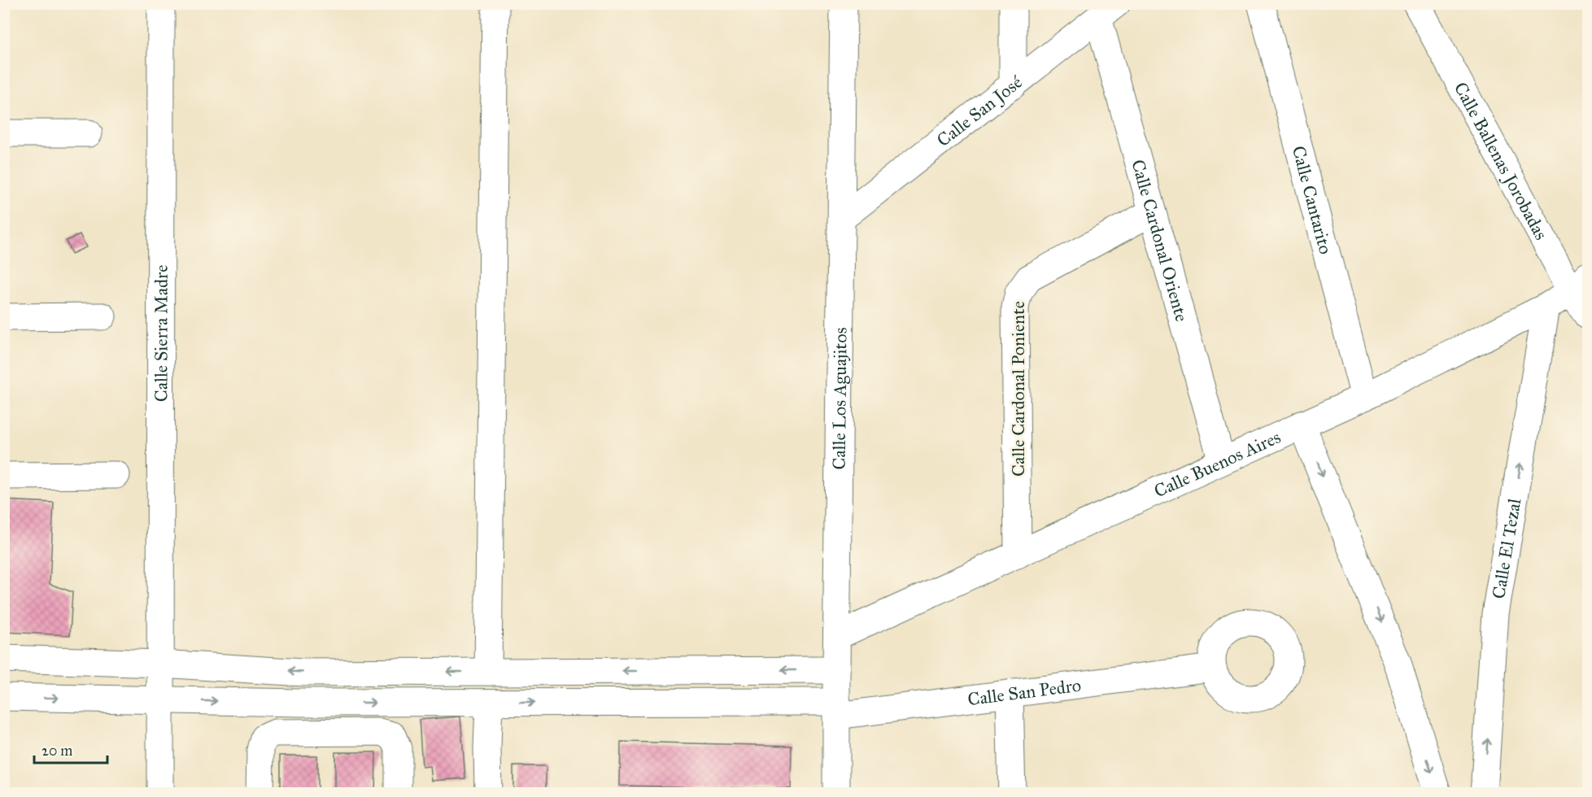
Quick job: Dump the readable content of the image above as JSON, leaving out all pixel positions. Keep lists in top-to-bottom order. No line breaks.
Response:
{"streets":{"street":["Calle San José","Calle Ballenas Jorobadas","Calle Cantarito","Calle Cardonal Oriente","Calle Sierra Madre","Calle Cardonal Poniente","Calle Los Aguajitos","Calle Buenos Aires","Calle El Tezal","Calle San Pedro"]},"crossings":[["Calle San José","Calle Cardonal Oriente"],["Calle San José","Calle Los Aguajitos"],["Calle Ballenas Jorobadas","Calle Buenos Aires"],["Calle Cantarito","Calle Buenos Aires"],["Calle Cardonal Oriente","Calle Cardonal Poniente"],["Calle Cardonal Oriente","Calle Buenos Aires"],["Calle Sierra Madre","Calle San Pedro"],["Calle Cardonal Poniente","Calle Buenos Aires"],["Calle Los Aguajitos","Calle Buenos Aires"],["Calle Los Aguajitos","Calle San Pedro"],["Calle Buenos Aires","Calle El Tezal"]],"one_way":["Calle El Tezal"],"scale_bar":"20 m"}
